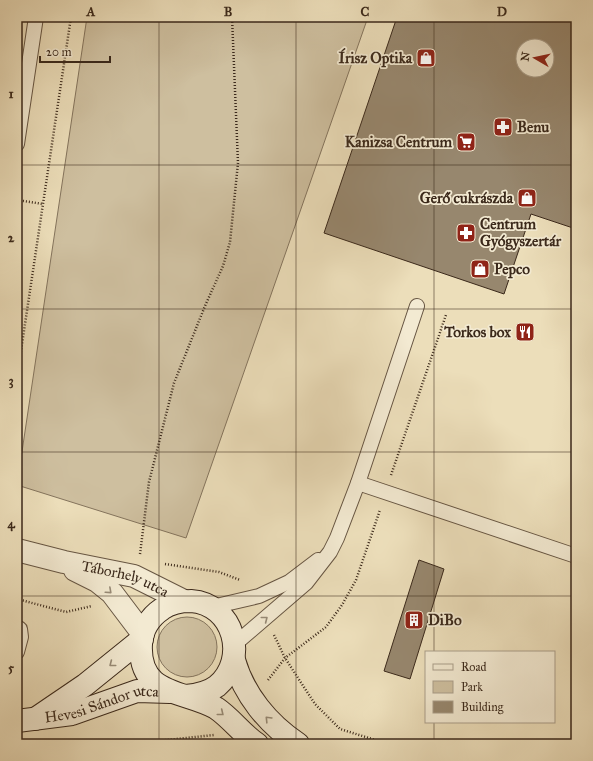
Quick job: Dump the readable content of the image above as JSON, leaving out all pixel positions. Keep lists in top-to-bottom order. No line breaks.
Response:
{"streets":{"main road":["Táborhely utca","Hevesi Sándor utca"]},"crossings":[["Táborhely utca","Hevesi Sándor utca"]],"places":{"shop":["Írisz Optika","Gerő cukrászda","Pepco"],"pharmacy":["Benu","Centrum Gyógyszertár"],"supermarket":["Kanizsa Centrum"],"restaurant":["Torkos box"],"building":["DiBo"]},"legend":["Road","Park","Building"],"scale_bar":"20 m","north":"left","grid":{"columns":["A","B","C","D"],"rows":["1","2","3","4","5"]}}
